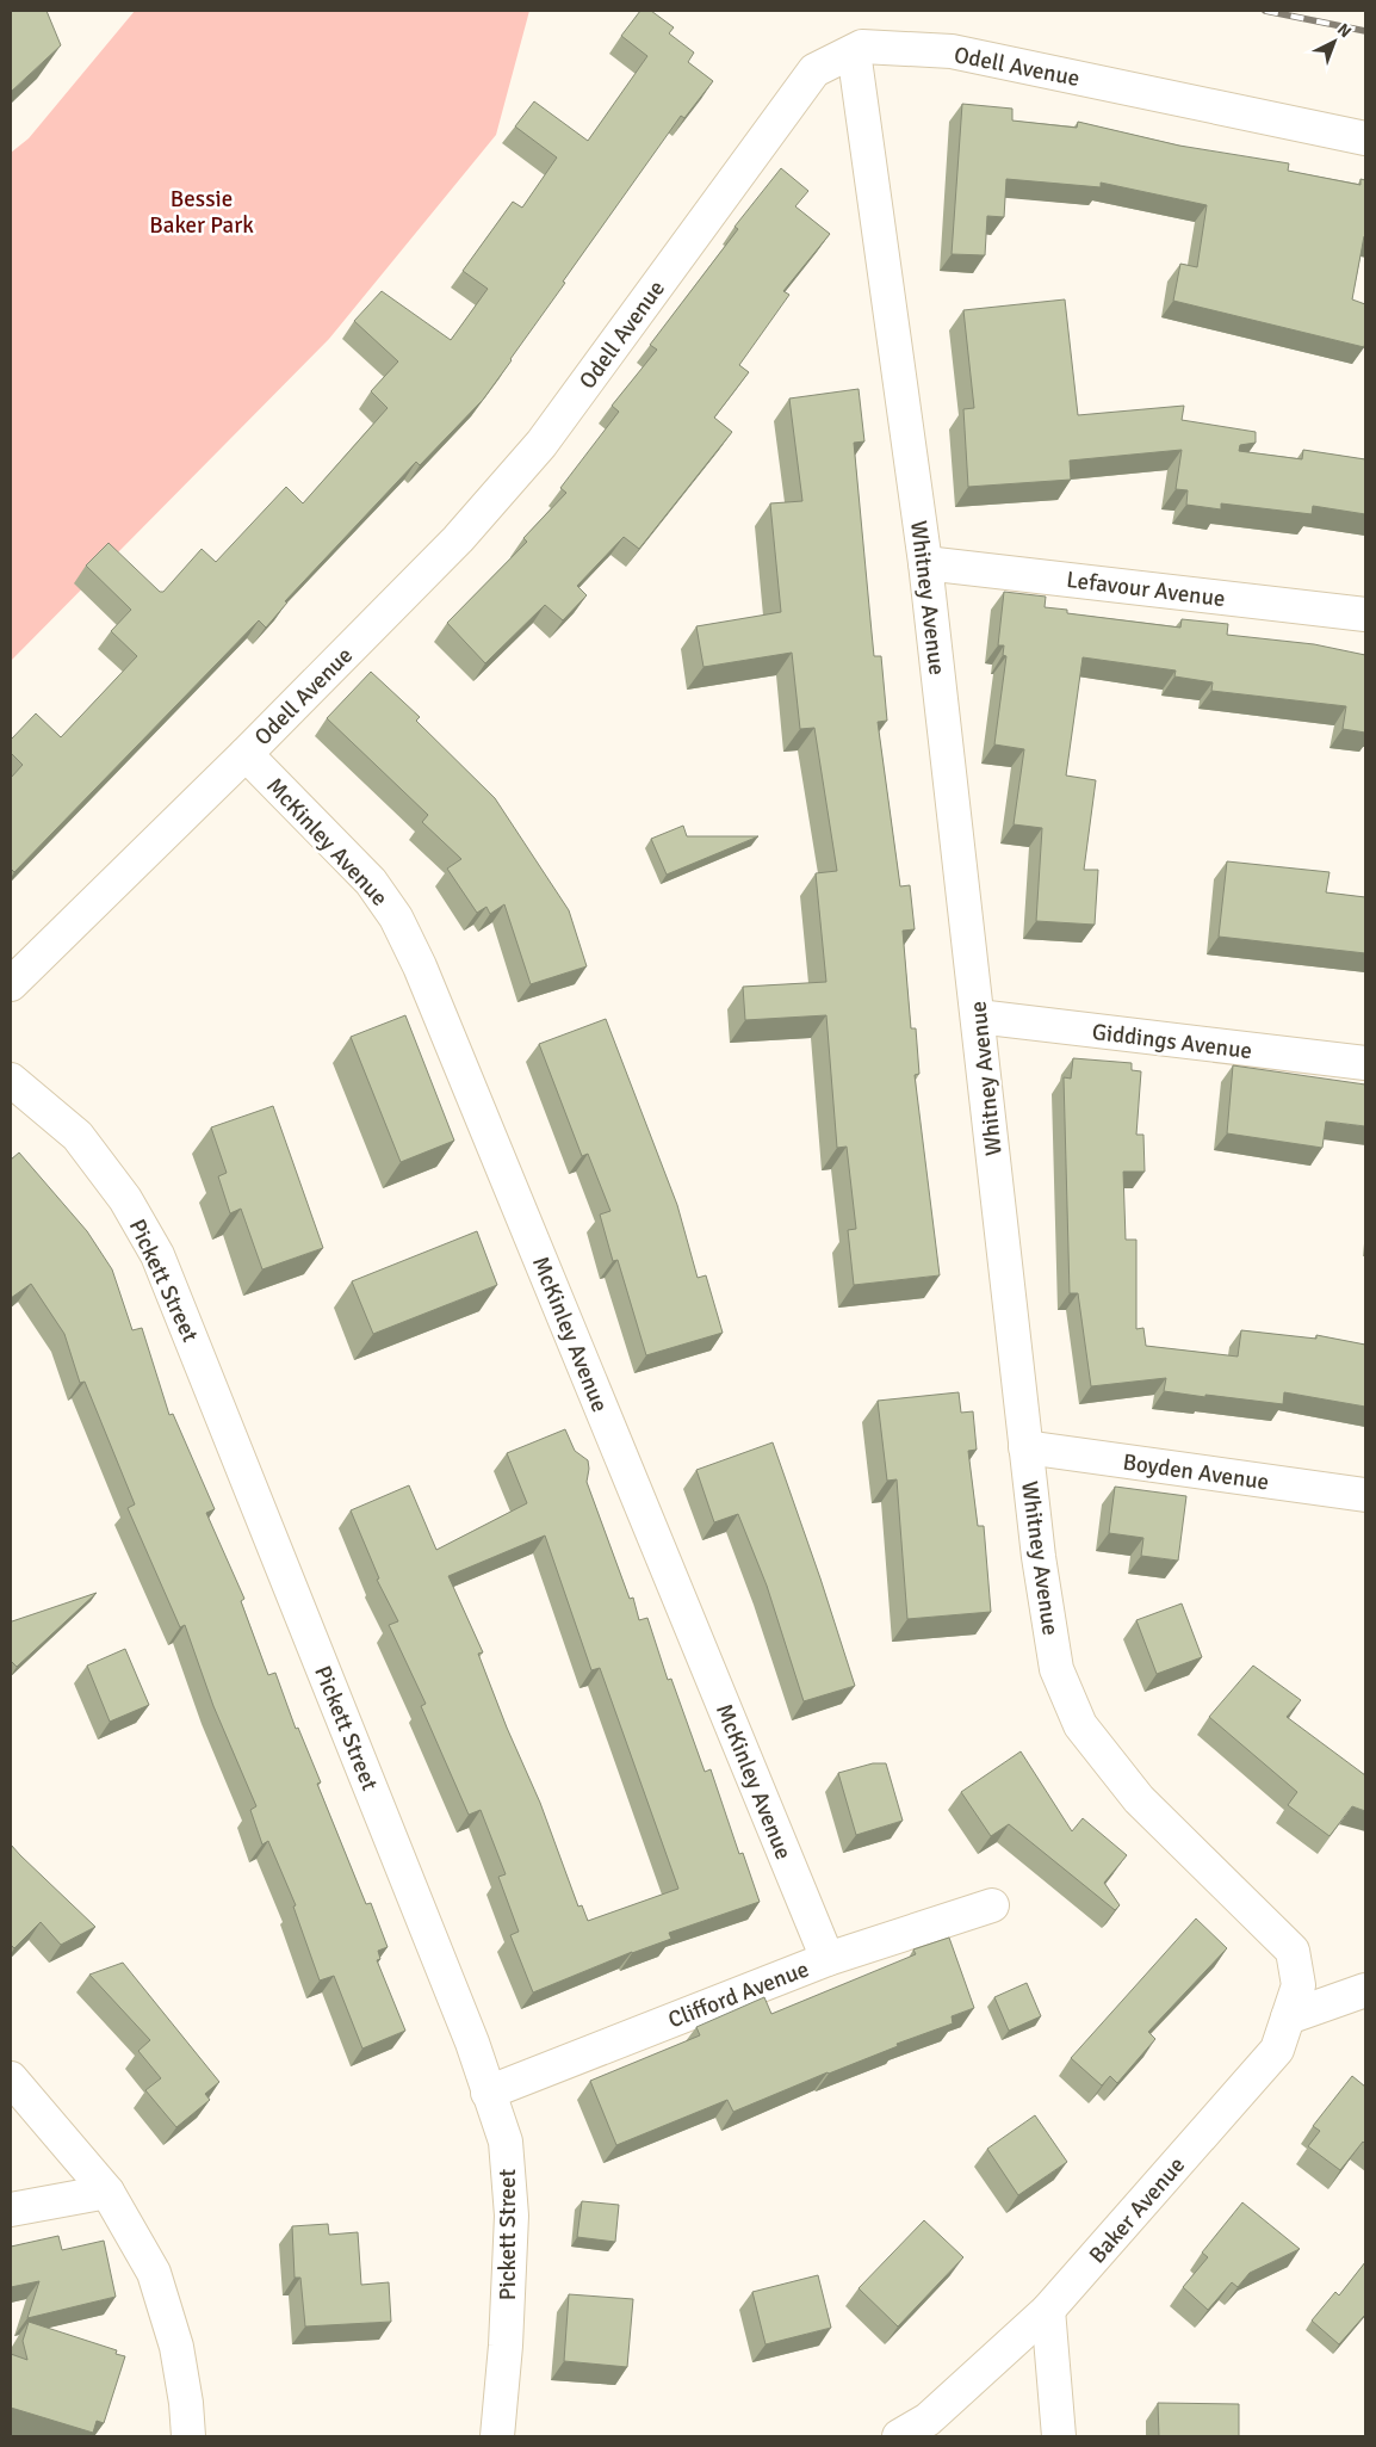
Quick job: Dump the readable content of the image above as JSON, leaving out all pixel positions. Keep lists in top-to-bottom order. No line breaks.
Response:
{"streets":{"street":["Odell Avenue","Lefavour Avenue","Whitney Avenue","McKinley Avenue","Giddings Avenue","Pickett Street","Boyden Avenue","Clifford Avenue","Baker Avenue"]},"crossings":[["Odell Avenue","Whitney Avenue"],["Odell Avenue","McKinley Avenue"],["Lefavour Avenue","Whitney Avenue"],["Whitney Avenue","Giddings Avenue"],["Whitney Avenue","Boyden Avenue"],["Whitney Avenue","Baker Avenue"],["McKinley Avenue","Clifford Avenue"],["Pickett Street","Clifford Avenue"]],"parks":["Bessie Baker Park"],"north":"top right"}
